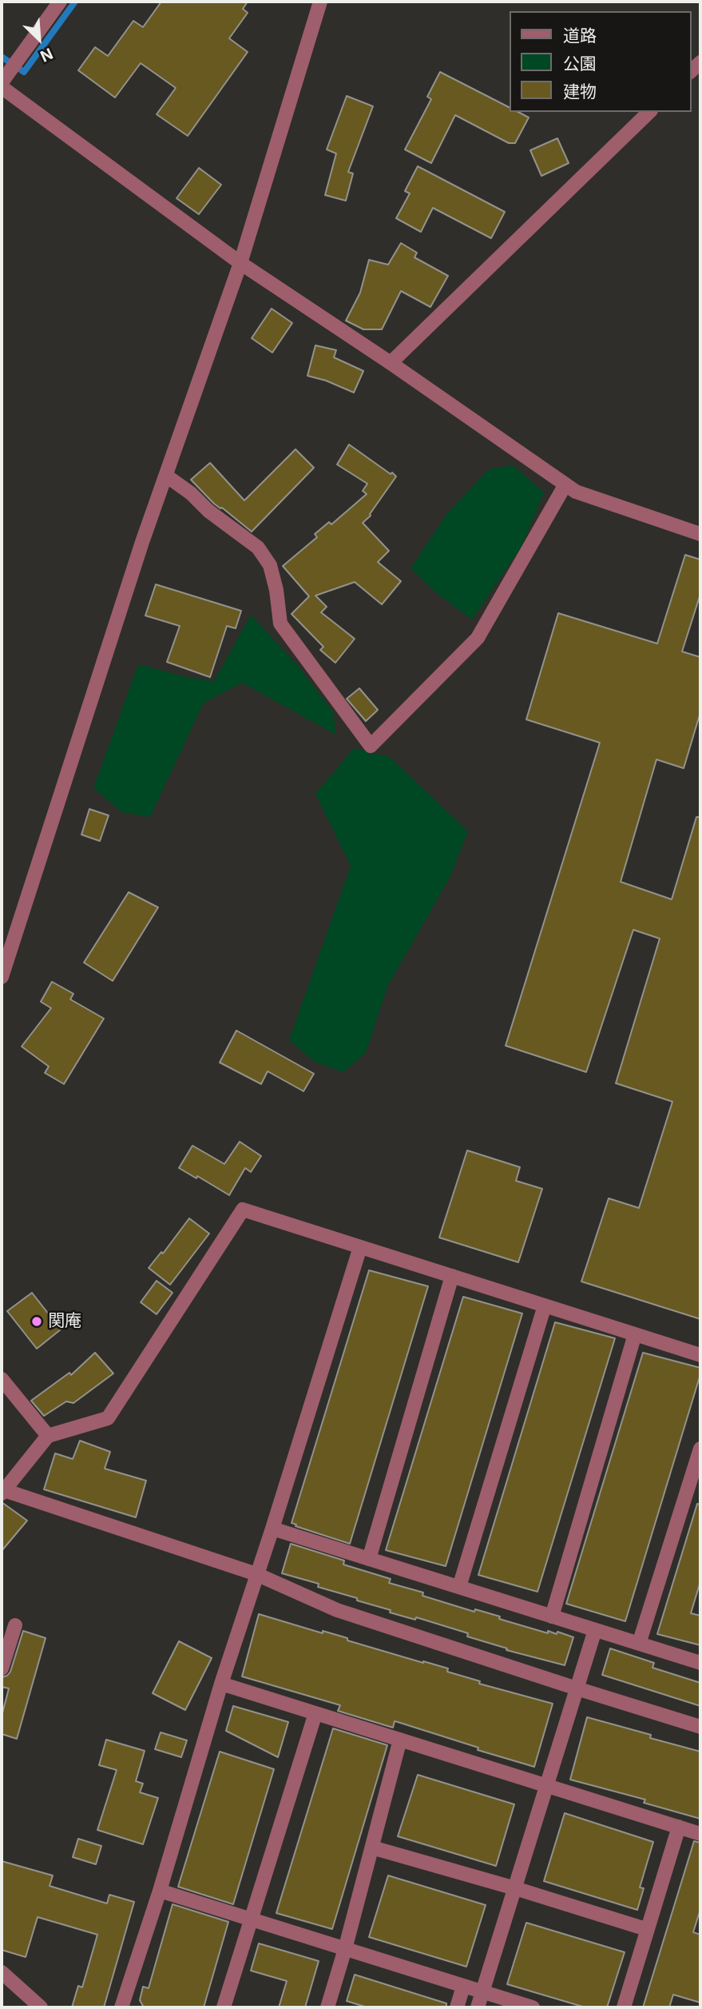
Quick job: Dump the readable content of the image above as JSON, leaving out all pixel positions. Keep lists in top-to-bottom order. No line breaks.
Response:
{"places":["関庵"],"legend":["道路","公園","建物"],"north":"bottom right"}
